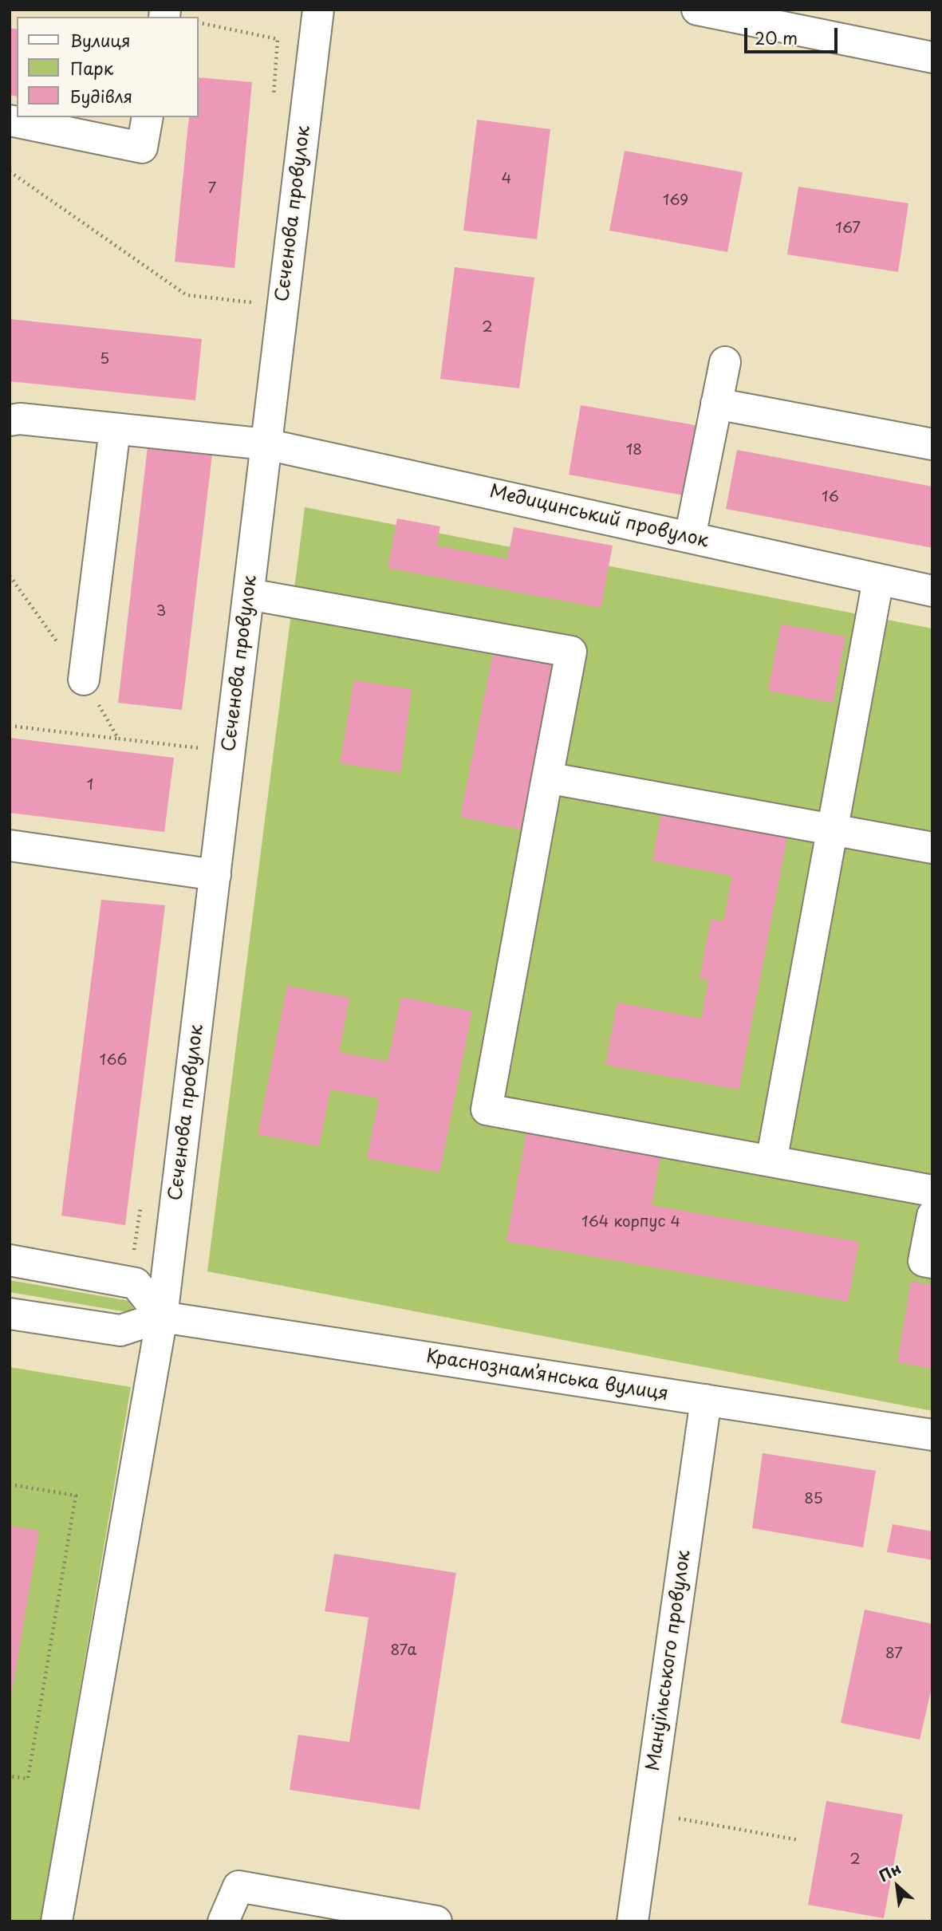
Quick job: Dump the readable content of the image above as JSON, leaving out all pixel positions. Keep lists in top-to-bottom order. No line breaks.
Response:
{"streets":{"street":["Сєченова провулок","Медицинський провулок","Краснознамʼянська вулиця","Мануїльського провулок"]},"crossings":[["Сєченова провулок","Медицинський провулок"],["Сєченова провулок","Краснознамʼянська вулиця"],["Краснознамʼянська вулиця","Мануїльського провулок"]],"house_numbers":["4","7","169","167","2","5","18","16","3","1","166","164 корпус 4","85","87а","87","2"],"legend":["Вулиця","Парк","Будівля"],"scale_bar":"20 m","north":"top left"}
